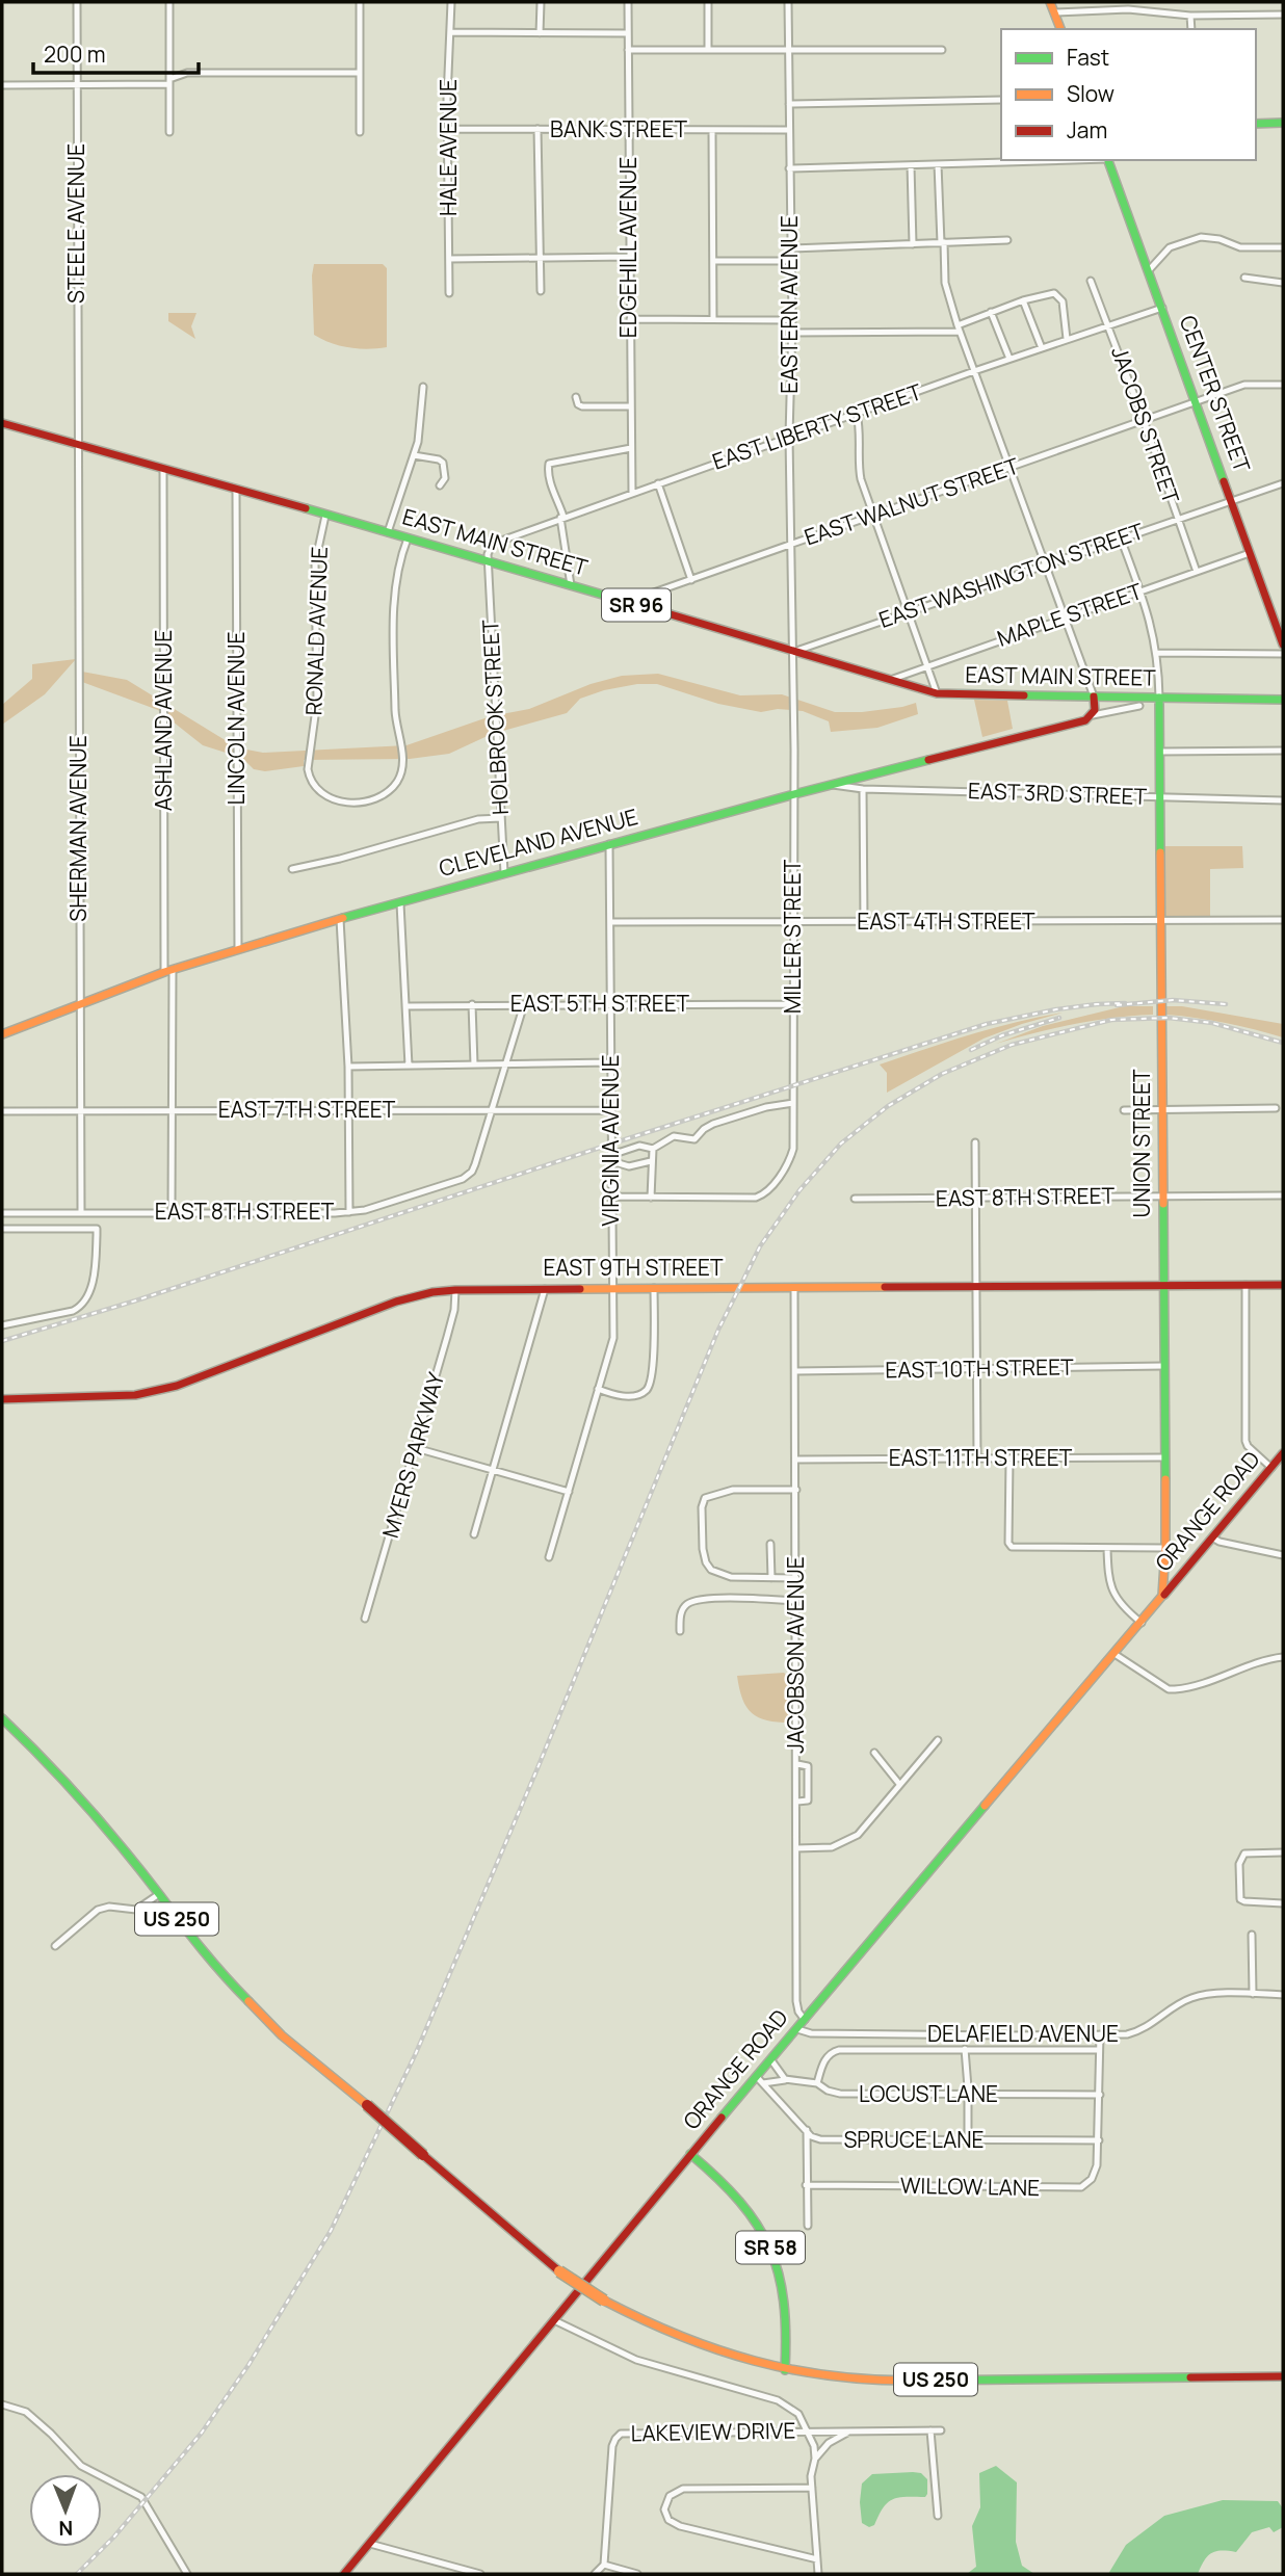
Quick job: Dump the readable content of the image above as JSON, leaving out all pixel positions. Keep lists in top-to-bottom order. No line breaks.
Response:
{"streets":{"main road":["CENTER STREET","EAST MAIN STREET","SR 96","CLEVELAND AVENUE","UNION STREET","EAST 9TH STREET","ORANGE ROAD","US 250","SR 58"],"street":["BANK STREET","HALE AVENUE","STEELE AVENUE","EDGEHILL AVENUE","EASTERN AVENUE","JACOBS STREET","EAST LIBERTY STREET","EAST WALNUT STREET","EAST WASHINGTON STREET","MAPLE STREET","RONALD AVENUE","HOLBROOK STREET","LINCOLN AVENUE","ASHLAND AVENUE","EAST 3RD STREET","SHERMAN AVENUE","EAST 4TH STREET","MILLER STREET","EAST 5TH STREET","EAST 7TH STREET","VIRGINIA AVENUE","EAST 8TH STREET","EAST 10TH STREET","MYERS PARKWAY","EAST 11TH STREET","JACOBSON AVENUE","DELAFIELD AVENUE","LOCUST LANE","SPRUCE LANE","WILLOW LANE","LAKEVIEW DRIVE"]},"crossings":[["BANK STREET","HALE AVENUE"],["BANK STREET","EDGEHILL AVENUE"],["BANK STREET","EASTERN AVENUE"],["STEELE AVENUE","EAST MAIN STREET"],["STEELE AVENUE","SHERMAN AVENUE"],["EDGEHILL AVENUE","EAST LIBERTY STREET"],["EASTERN AVENUE","EAST LIBERTY STREET"],["EASTERN AVENUE","EAST WALNUT STREET"],["EASTERN AVENUE","EAST MAIN STREET"],["EASTERN AVENUE","EAST WASHINGTON STREET"],["EASTERN AVENUE","MILLER STREET"],["CENTER STREET","EAST LIBERTY STREET"],["CENTER STREET","EAST WALNUT STREET"],["CENTER STREET","EAST WASHINGTON STREET"],["CENTER STREET","MAPLE STREET"],["JACOBS STREET","EAST LIBERTY STREET"],["JACOBS STREET","EAST WALNUT STREET"],["JACOBS STREET","EAST WASHINGTON STREET"],["JACOBS STREET","MAPLE STREET"],["EAST LIBERTY STREET","EAST MAIN STREET"],["EAST LIBERTY STREET","HOLBROOK STREET"],["EAST WALNUT STREET","EAST MAIN STREET"],["EAST MAIN STREET","EAST WASHINGTON STREET"],["EAST MAIN STREET","MAPLE STREET"],["EAST MAIN STREET","RONALD AVENUE"],["EAST MAIN STREET","HOLBROOK STREET"],["EAST MAIN STREET","LINCOLN AVENUE"],["EAST MAIN STREET","ASHLAND AVENUE"],["EAST MAIN STREET","SHERMAN AVENUE"],["EAST MAIN STREET","MILLER STREET"],["EAST MAIN STREET","UNION STREET"],["EAST WASHINGTON STREET","MILLER STREET"],["HOLBROOK STREET","CLEVELAND AVENUE"],["LINCOLN AVENUE","CLEVELAND AVENUE"],["ASHLAND AVENUE","CLEVELAND AVENUE"],["ASHLAND AVENUE","EAST 7TH STREET"],["ASHLAND AVENUE","EAST 8TH STREET"],["EAST 3RD STREET","CLEVELAND AVENUE"],["EAST 3RD STREET","UNION STREET"],["SHERMAN AVENUE","CLEVELAND AVENUE"],["SHERMAN AVENUE","EAST 7TH STREET"],["SHERMAN AVENUE","EAST 8TH STREET"],["CLEVELAND AVENUE","MILLER STREET"],["CLEVELAND AVENUE","VIRGINIA AVENUE"],["EAST 4TH STREET","MILLER STREET"],["EAST 4TH STREET","VIRGINIA AVENUE"],["EAST 4TH STREET","UNION STREET"],["MILLER STREET","EAST 5TH STREET"],["EAST 5TH STREET","VIRGINIA AVENUE"],["EAST 7TH STREET","VIRGINIA AVENUE"],["EAST 7TH STREET","EAST 8TH STREET"],["VIRGINIA AVENUE","EAST 9TH STREET"],["UNION STREET","EAST 8TH STREET"],["UNION STREET","EAST 9TH STREET"],["UNION STREET","EAST 10TH STREET"],["UNION STREET","EAST 11TH STREET"],["UNION STREET","ORANGE ROAD"],["EAST 9TH STREET","MYERS PARKWAY"],["EAST 9TH STREET","JACOBSON AVENUE"],["EAST 10TH STREET","JACOBSON AVENUE"],["EAST 11TH STREET","JACOBSON AVENUE"],["ORANGE ROAD","JACOBSON AVENUE"],["ORANGE ROAD","DELAFIELD AVENUE"],["ORANGE ROAD","LOCUST LANE"],["ORANGE ROAD","SPRUCE LANE"],["ORANGE ROAD","SR 58"],["JACOBSON AVENUE","DELAFIELD AVENUE"],["US 250","SR 58"],["DELAFIELD AVENUE","WILLOW LANE"],["LOCUST LANE","SPRUCE LANE"],["LOCUST LANE","WILLOW LANE"],["SPRUCE LANE","WILLOW LANE"]],"legend":["Fast","Slow","Jam"],"scale_bar":"200 m","north":"bottom"}
